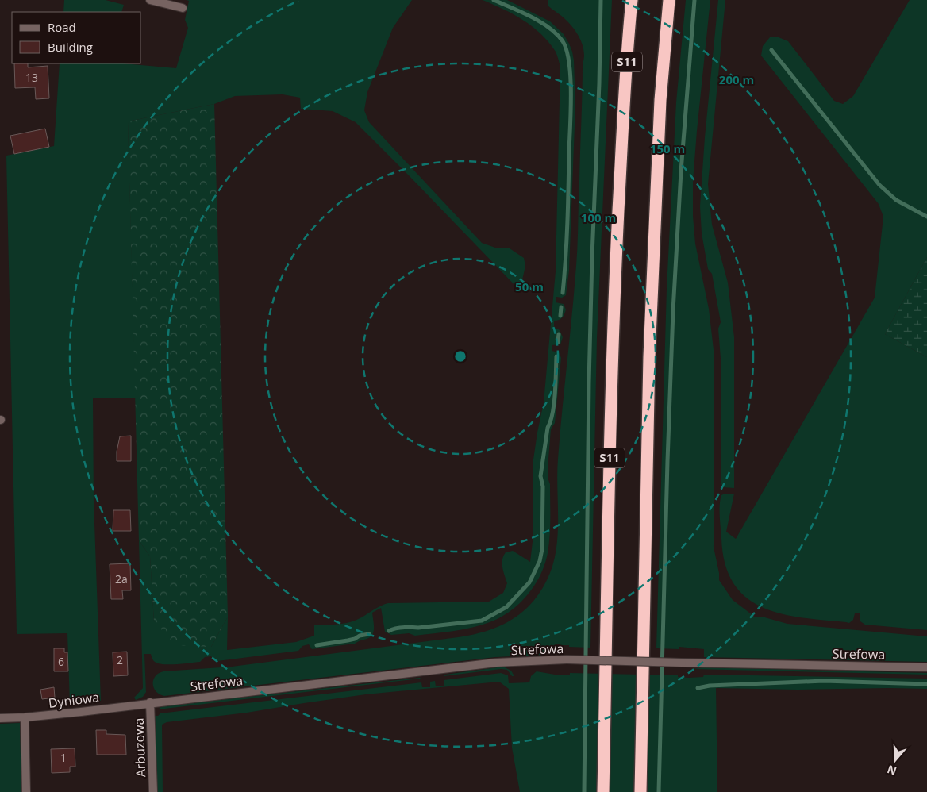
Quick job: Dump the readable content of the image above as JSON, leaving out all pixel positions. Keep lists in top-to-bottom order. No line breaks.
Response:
{"streets":{"highway":["S11"],"street":["Strefowa","Dyniowa","Arbuzowa"]},"crossings":[["Strefowa","Dyniowa"],["Strefowa","Arbuzowa"],["Dyniowa","Arbuzowa"]],"house_numbers":["13","2a","2","6","1"],"legend":["Road","Building"],"north":"bottom","rings":["200 m","150 m","100 m","50 m"]}
